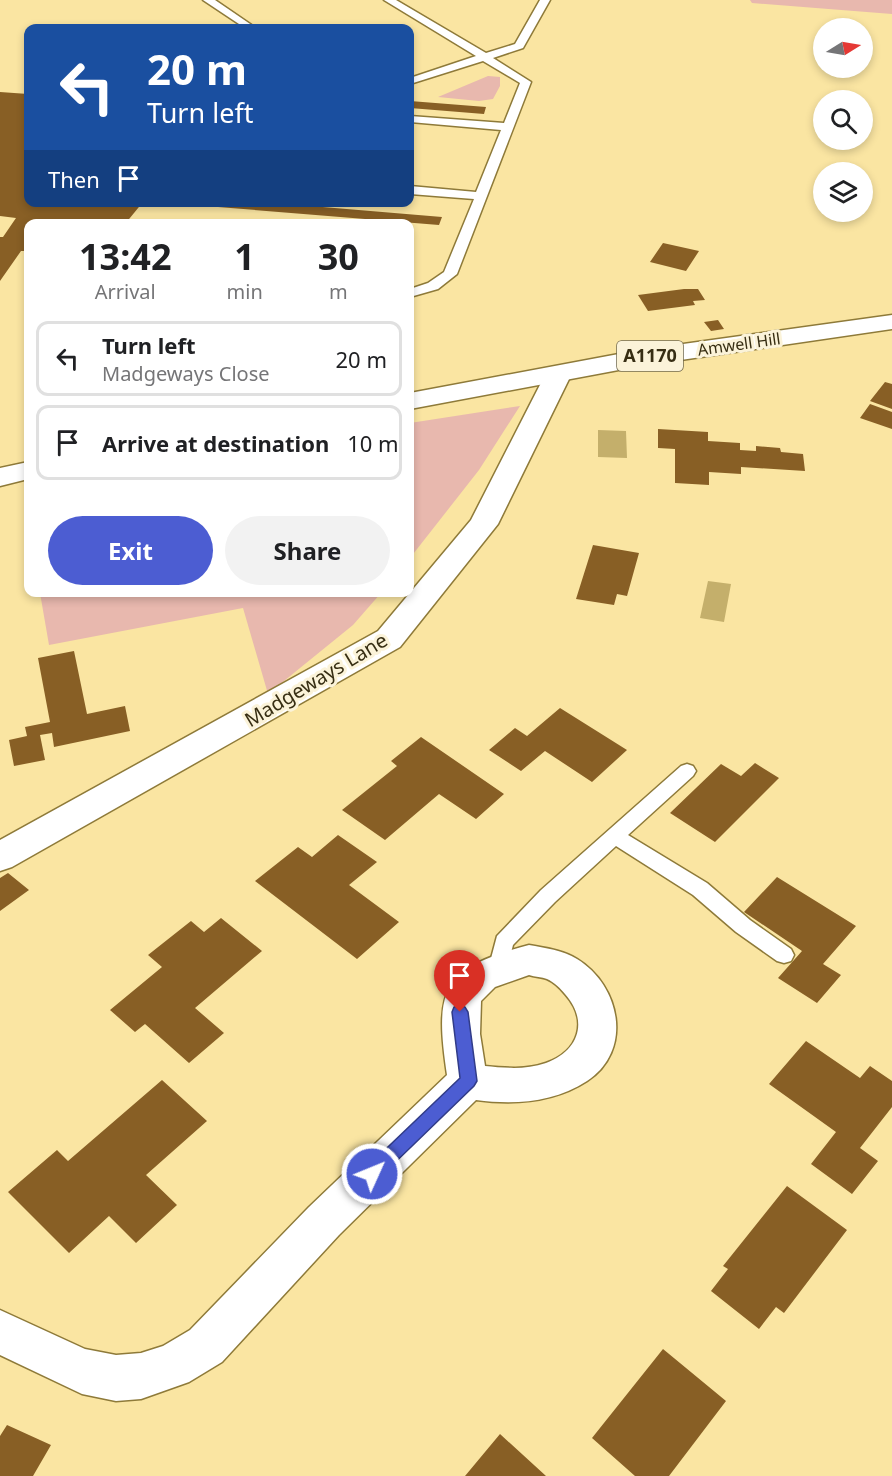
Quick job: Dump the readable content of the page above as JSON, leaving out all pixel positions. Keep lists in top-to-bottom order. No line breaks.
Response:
{"streets":{"street":["Amwell Hill","A1170","Madgeways Lane"]},"crossings":[["Amwell Hill","Madgeways Lane"]],"north":"right","page":{"turn":["20 m","Turn left"],"then":"Then","eta":["13:42","Arrival","1","min","30","m"],"list":[{"name":"Turn left","note":"Madgeways Close","value":"20 m"},{"name":"Arrive at destination","value":"10 m"}],"buttons":["Exit","Share"]}}
